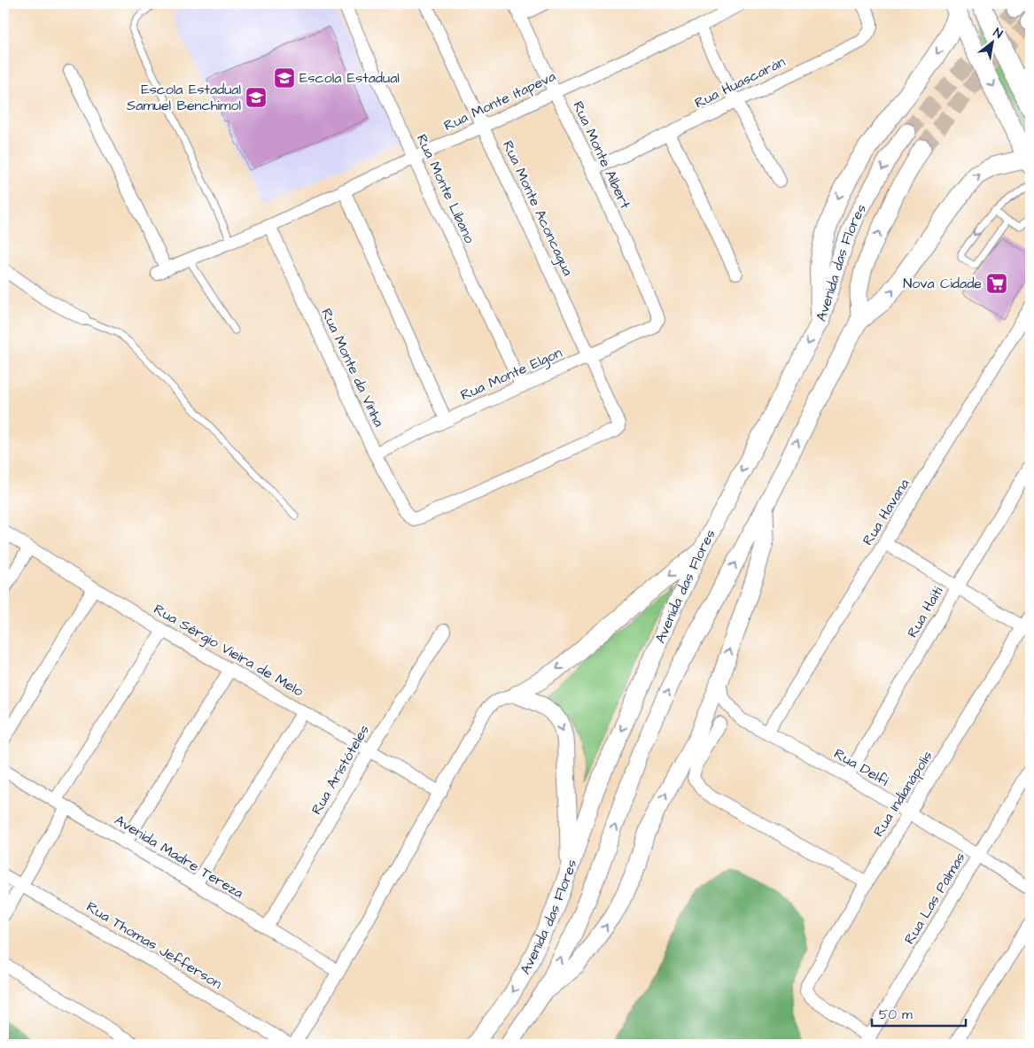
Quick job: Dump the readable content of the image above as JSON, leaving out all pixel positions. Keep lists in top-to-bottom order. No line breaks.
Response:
{"streets":{"main road":["Avenida das Flores"],"street":["Rua Huascarán","Rua Monte Itapeva","Rua Monte Albert","Rua Monte Libano","Rua Monte Aconcagua","Rua Monte da Vinha","Rua Monte Elgon","Rua Havana","Rua Haiti","Rua Sérgio Vieira de Melo","Rua Delfi","Rua Aristóteles","Rua Indianápolis","Avenida Madre Tereza","Rua Las Palmas","Rua Thomas Jefferson"]},"crossings":[["Rua Huascarán","Rua Monte Albert"],["Rua Monte Itapeva","Rua Monte Albert"],["Rua Monte Itapeva","Rua Monte Libano"],["Rua Monte Itapeva","Rua Monte Aconcagua"],["Rua Monte Itapeva","Rua Monte da Vinha"],["Rua Monte Albert","Rua Monte Elgon"],["Rua Monte Libano","Rua Monte Elgon"],["Rua Monte Aconcagua","Rua Monte da Vinha"],["Rua Monte Aconcagua","Rua Monte Elgon"],["Rua Monte da Vinha","Rua Monte Elgon"],["Rua Havana","Rua Delfi"],["Rua Haiti","Rua Delfi"],["Rua Sérgio Vieira de Melo","Rua Aristóteles"],["Rua Delfi","Rua Indianápolis"],["Rua Delfi","Rua Las Palmas"],["Rua Aristóteles","Avenida Madre Tereza"],["Rua Indianápolis","Rua Las Palmas"]],"places":{"school or university":["Escola Estadual","Escola Estadual Samuel Benchimol"],"supermarket":["Nova Cidade"]},"scale_bar":"50 m","north":"top right"}
